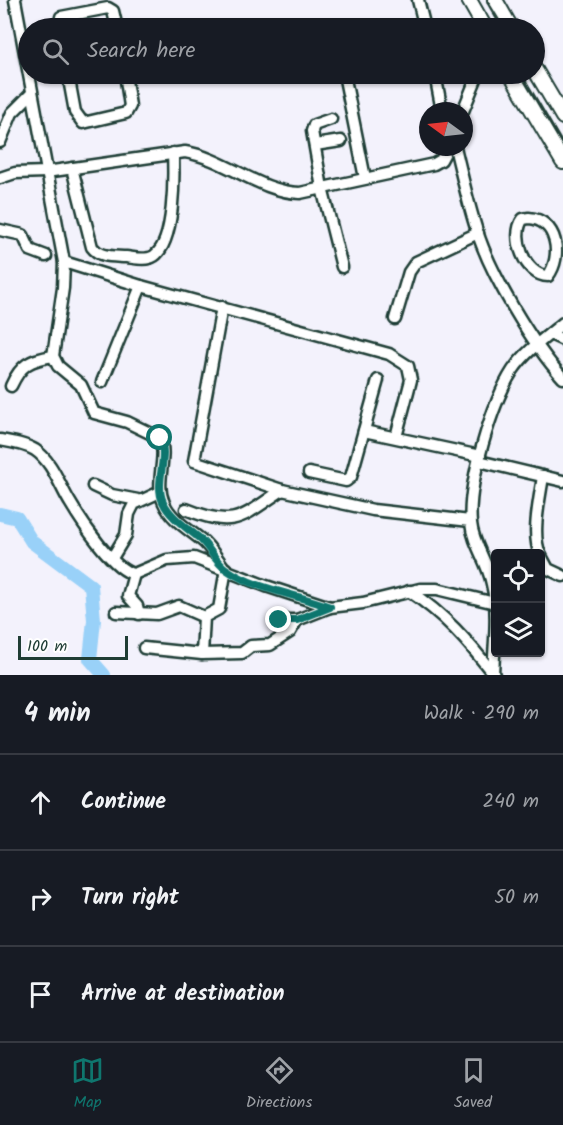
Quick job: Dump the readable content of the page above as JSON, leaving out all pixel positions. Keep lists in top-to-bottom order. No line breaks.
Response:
{"scale_bar":"100 m","north":"left","page":{"search":"Search here","scale":"100 m","heading":["4 min","Walk · 290 m"],"list":[["Continue","240 m"],["Turn right","50 m"],"Arrive at destination"],"nav":["Map","Directions","Saved"]}}
